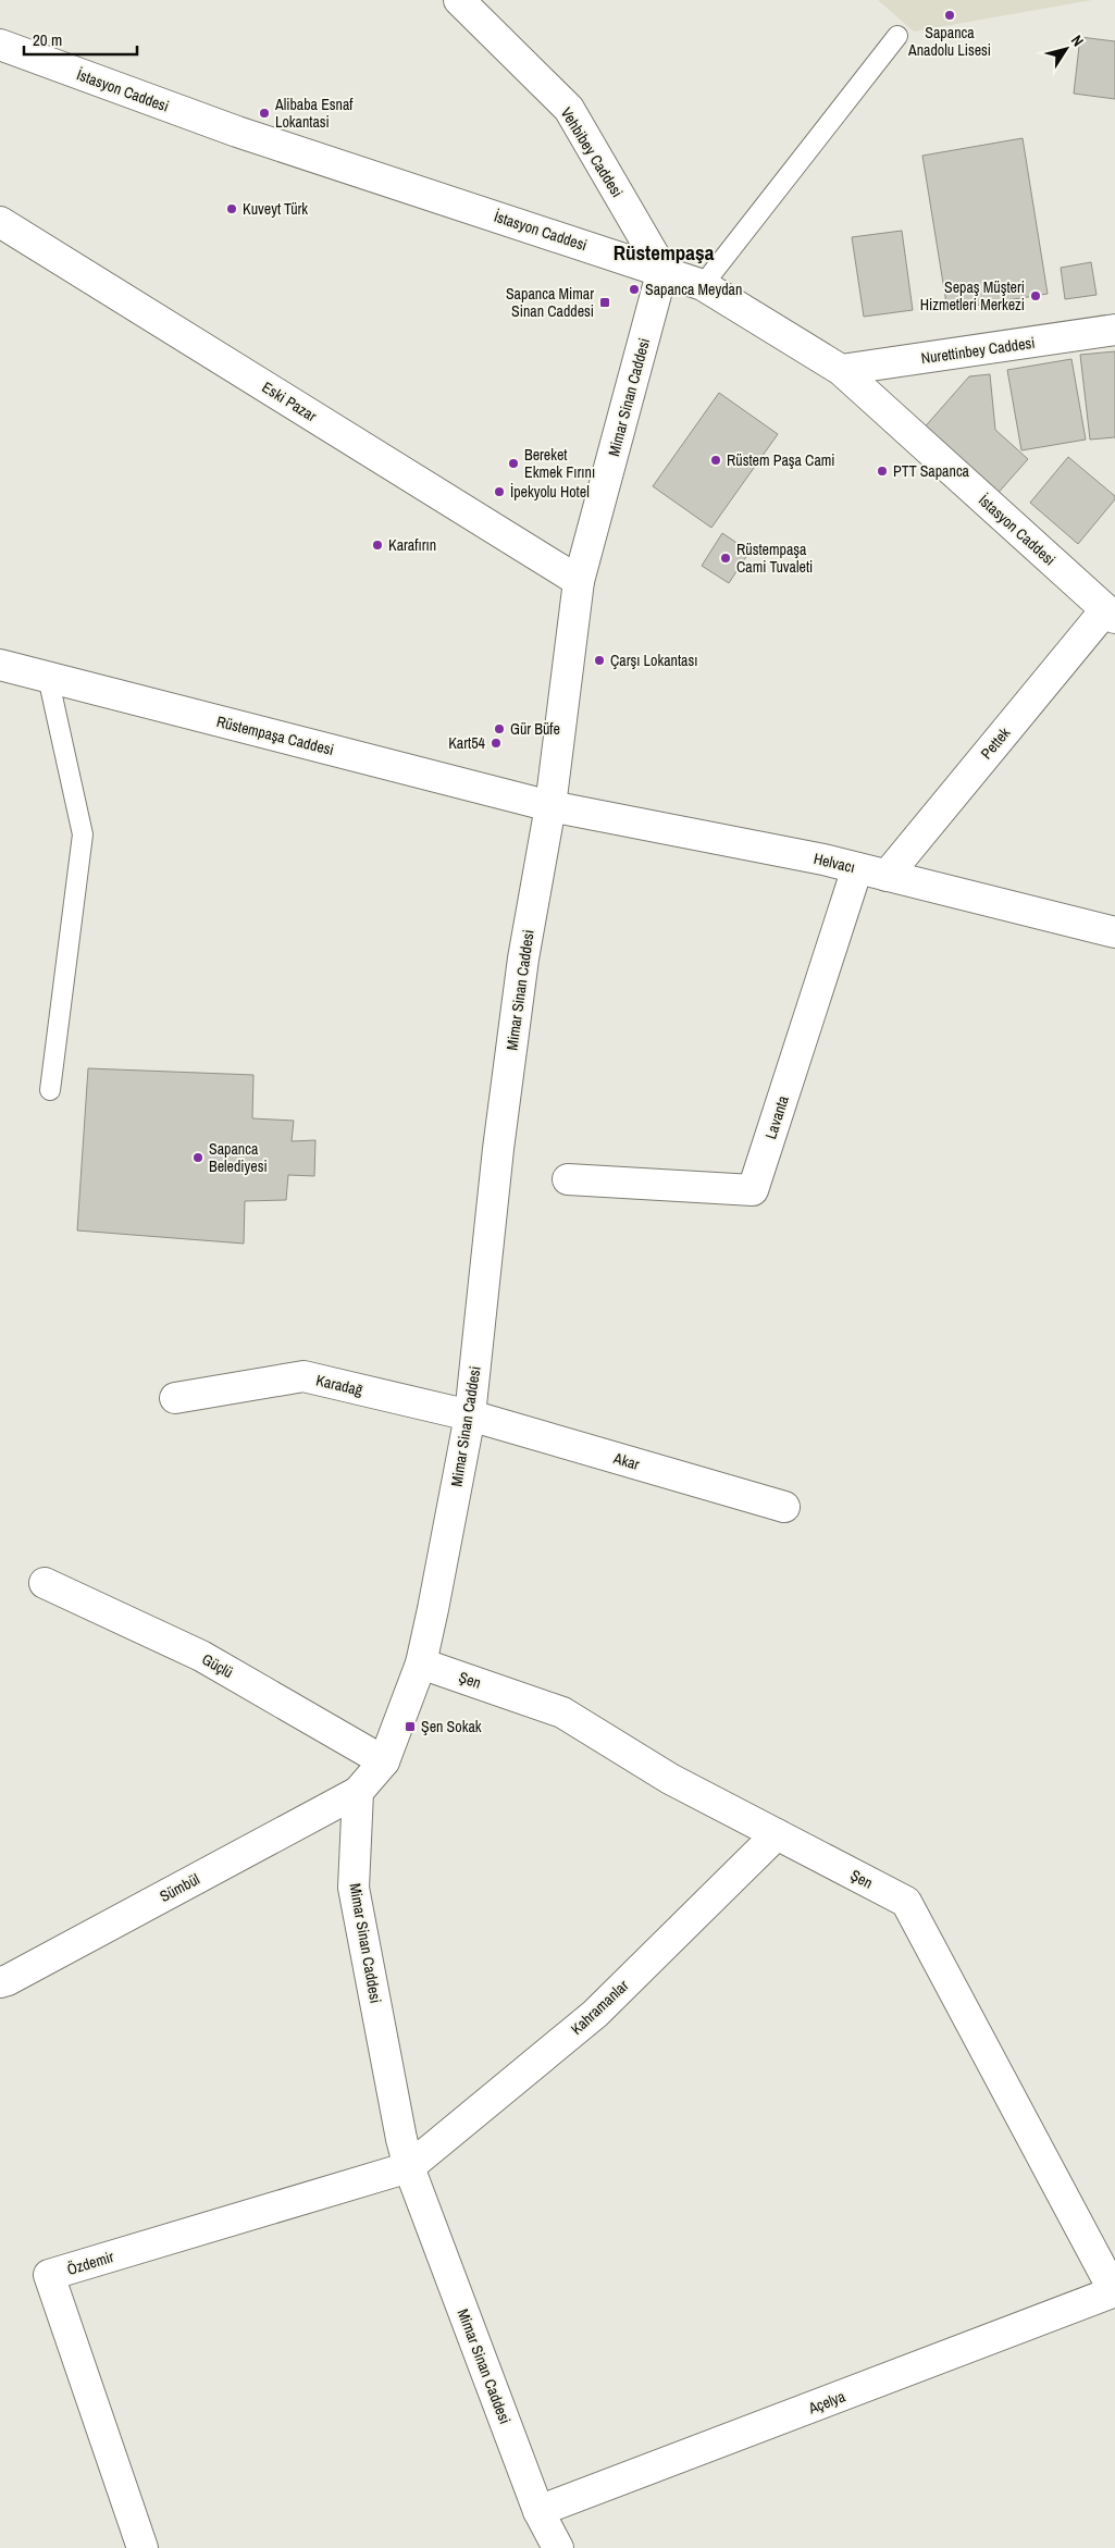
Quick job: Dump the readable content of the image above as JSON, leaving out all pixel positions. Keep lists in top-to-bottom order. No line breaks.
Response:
{"streets":{"street":["İstasyon Caddesi","Vehbibey Caddesi","Nurettinbey Caddesi","Mimar Sinan Caddesi","Eski Pazar","Rüstempaşa Caddesi","Pettek","Helvacı","Lavanta","Karadağ","Akar","Güçlü","Şen","Sümbül","Kahramanlar","Özdemir","Açelya"]},"crossings":[["İstasyon Caddesi","Vehbibey Caddesi"],["İstasyon Caddesi","Nurettinbey Caddesi"],["İstasyon Caddesi","Mimar Sinan Caddesi"],["İstasyon Caddesi","Pettek"],["Vehbibey Caddesi","Mimar Sinan Caddesi"],["Mimar Sinan Caddesi","Eski Pazar"],["Mimar Sinan Caddesi","Rüstempaşa Caddesi"],["Mimar Sinan Caddesi","Helvacı"],["Mimar Sinan Caddesi","Karadağ"],["Mimar Sinan Caddesi","Akar"],["Mimar Sinan Caddesi","Güçlü"],["Mimar Sinan Caddesi","Şen"],["Mimar Sinan Caddesi","Sümbül"],["Mimar Sinan Caddesi","Kahramanlar"],["Mimar Sinan Caddesi","Özdemir"],["Mimar Sinan Caddesi","Açelya"],["Rüstempaşa Caddesi","Helvacı"],["Pettek","Helvacı"],["Helvacı","Lavanta"],["Karadağ","Akar"],["Şen","Kahramanlar"],["Şen","Açelya"],["Kahramanlar","Özdemir"]],"districts":["Rüstempaşa"],"places":{"other":["Sapanca Anadolu Lisesi","Alibaba Esnaf Lokantasi","Kuveyt Türk","Sapanca Meydan","Sepaş Müşteri Hizmetleri Merkezi","Rüstem Paşa Cami","Bereket Ekmek Fırını","PTT Sapanca","İpekyolu Hotel","Karafırın","Rüstempaşa Cami Tuvaleti","Çarşı Lokantası","Gür Büfe","Kart54","Sapanca Belediyesi"],"transit":["Sapanca Mimar Sinan Caddesi","Şen Sokak"]},"scale_bar":"20 m","north":"top right"}
